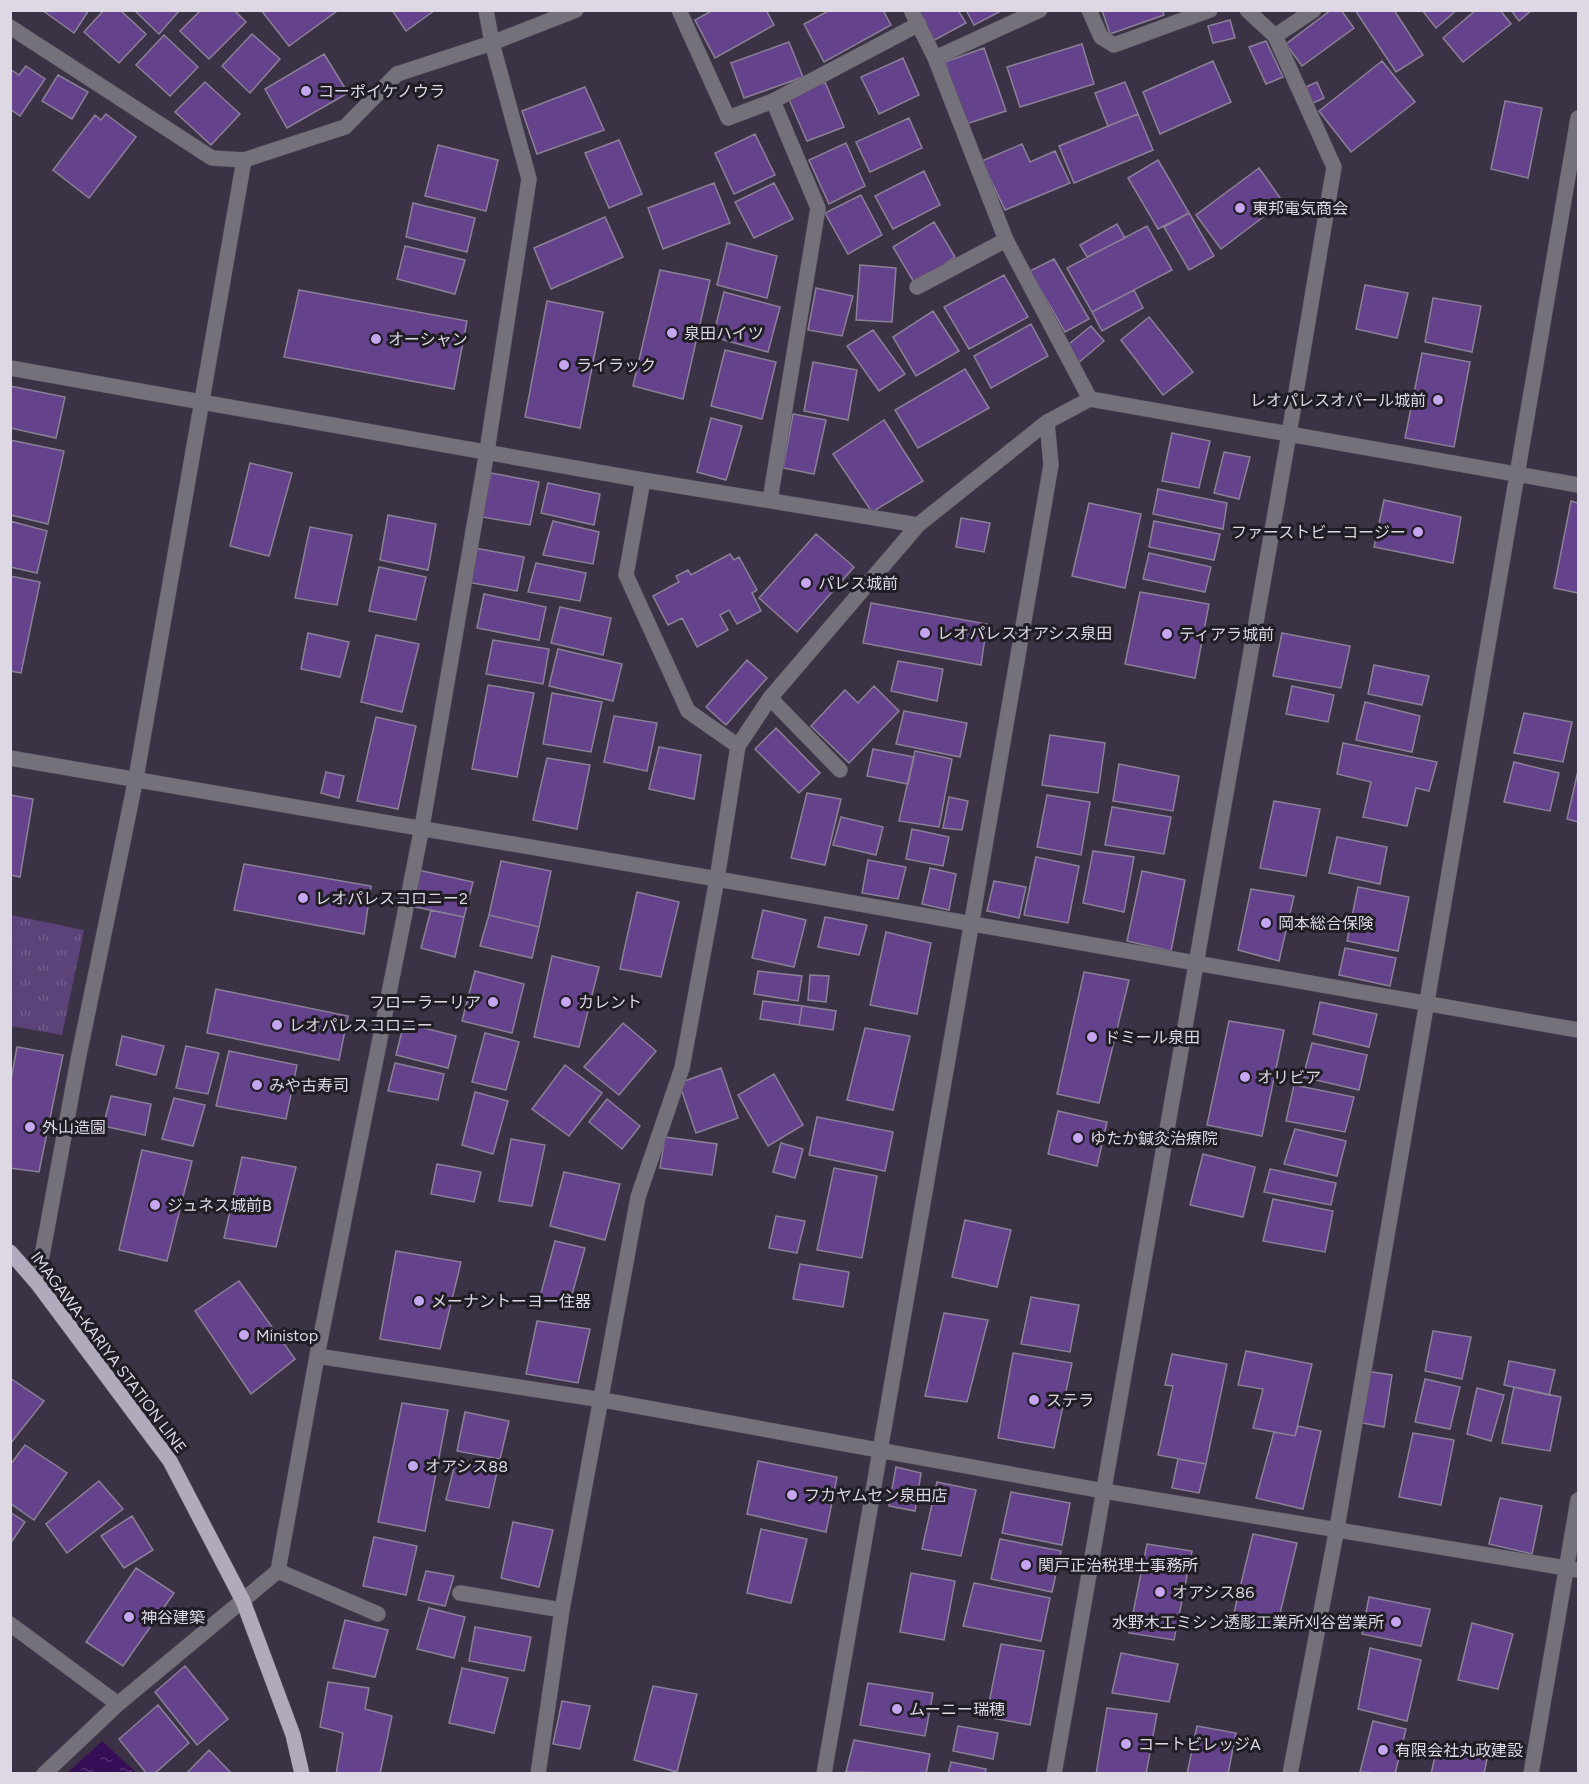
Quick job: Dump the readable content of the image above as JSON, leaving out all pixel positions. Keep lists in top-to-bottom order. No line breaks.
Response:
{"streets":{"main road":["IMAGAWA-KARIYA STATION LINE"]},"places":["コーポイケノウラ","東邦電気商会","泉田ハイツ","オーシャン","ライラック","レオパレスオパール城前","ファーストビーコージー","パレス城前","レオパレスオアシス泉田","ティアラ城前","レオパレスコロニー2","岡本総合保険","フローラーリア","カレント","レオパレスコロニー","ドミール泉田","オリビア","みや古寿司","外山造園","ゆたか鍼灸治療院","ジュネス城前B","メーナントーヨー住器","Ministop","ステラ","オアシス88","フカヤムセン泉田店","関戸正治税理士事務所","オアシス86","神谷建築","水野木工ミシン透彫工業所刈谷営業所","ムーニー瑞穂","コートビレッジA","有限会社丸政建設"]}
